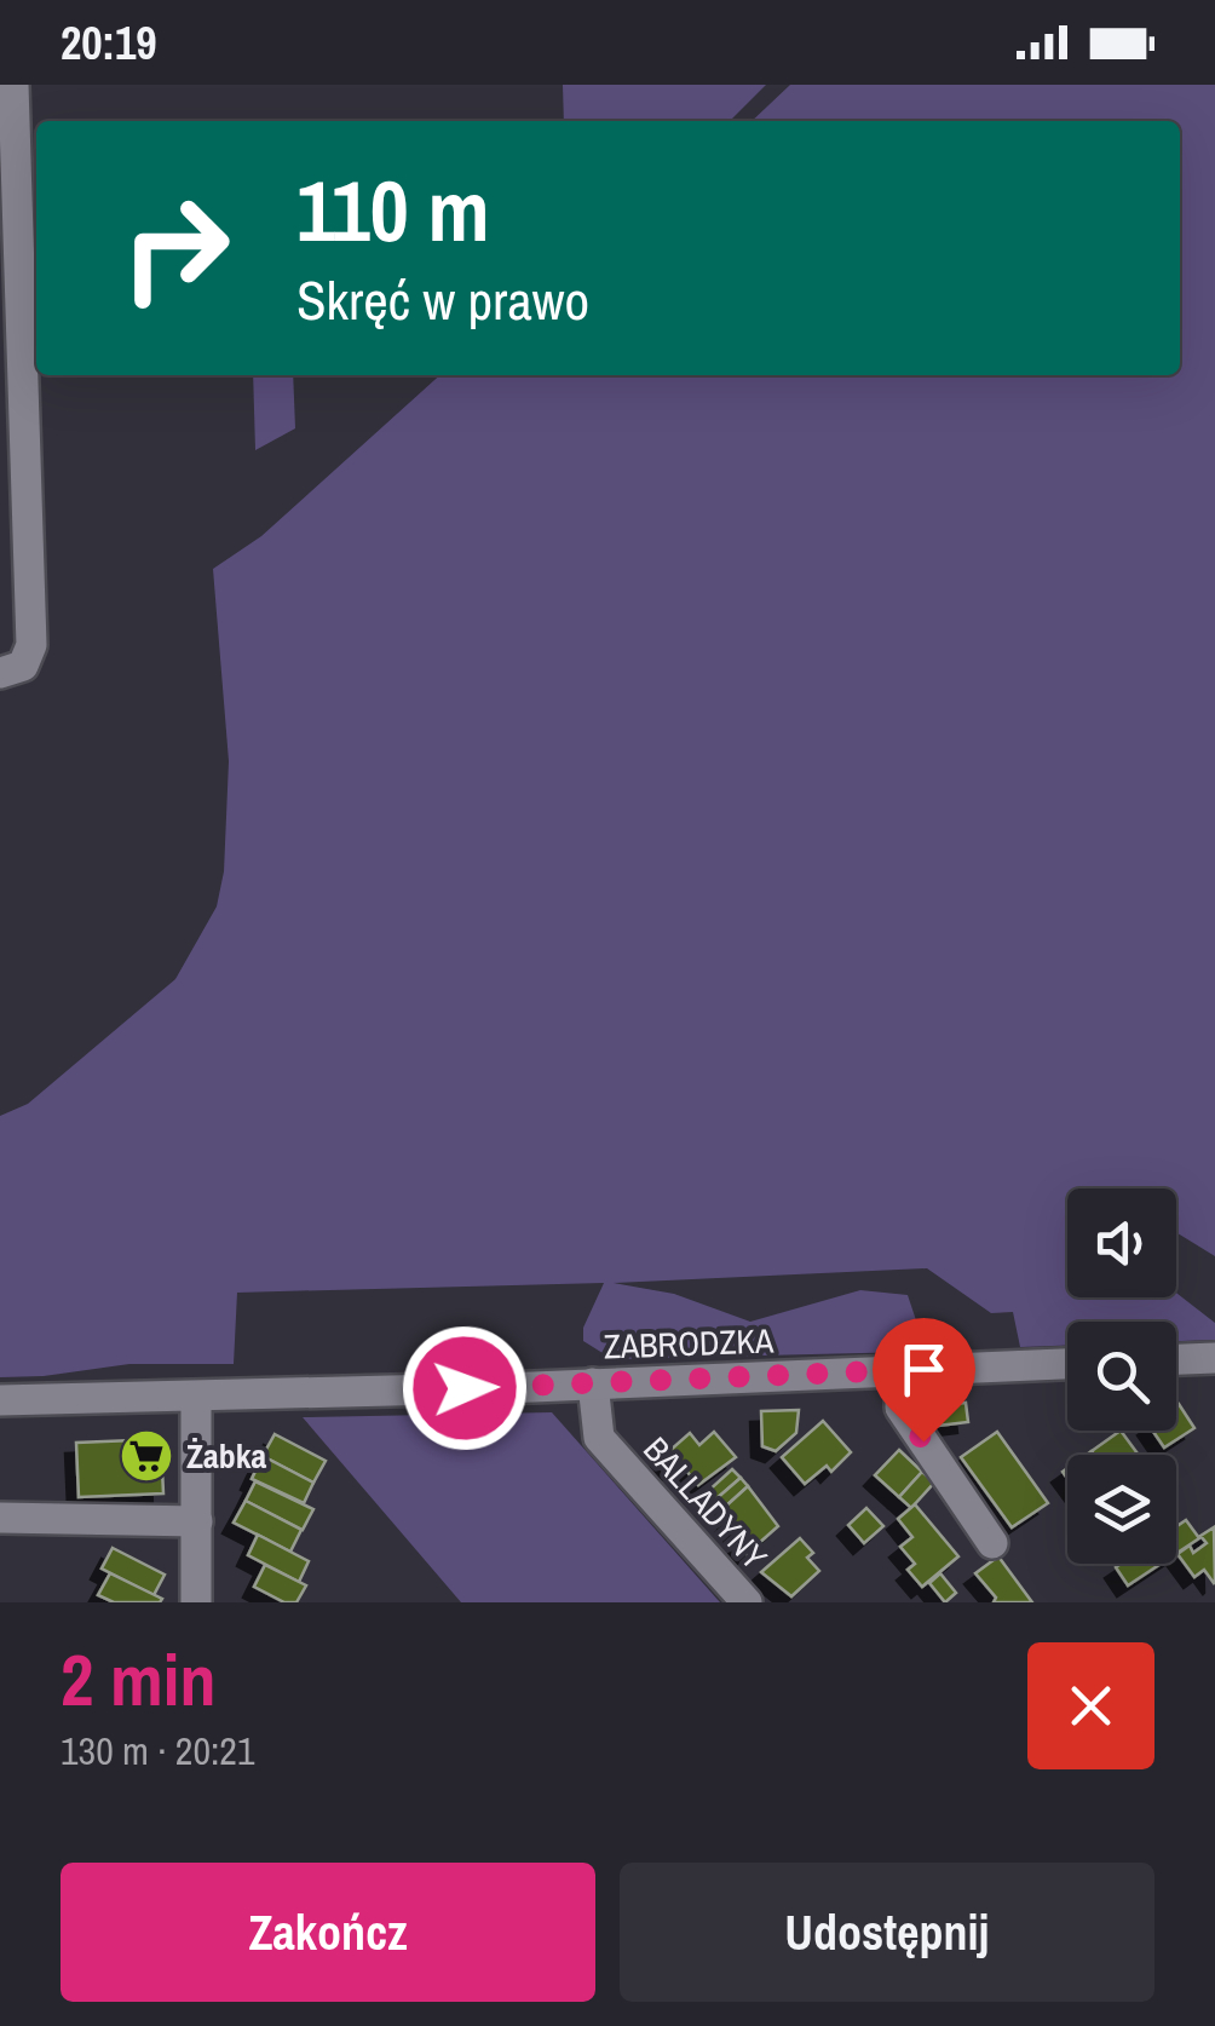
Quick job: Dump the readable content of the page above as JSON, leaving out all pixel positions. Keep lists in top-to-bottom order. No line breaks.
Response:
{"streets":{"street":["ZABRODZKA","BALLADYNY"]},"crossings":[["ZABRODZKA","BALLADYNY"]],"places":{"supermarket":["Żabka"]},"page":{"status":"20:19","turn":["110 m","Skręć w prawo"],"heading":["2 min","130 m · 20:21"],"buttons":["Zakończ","Udostępnij"]}}
